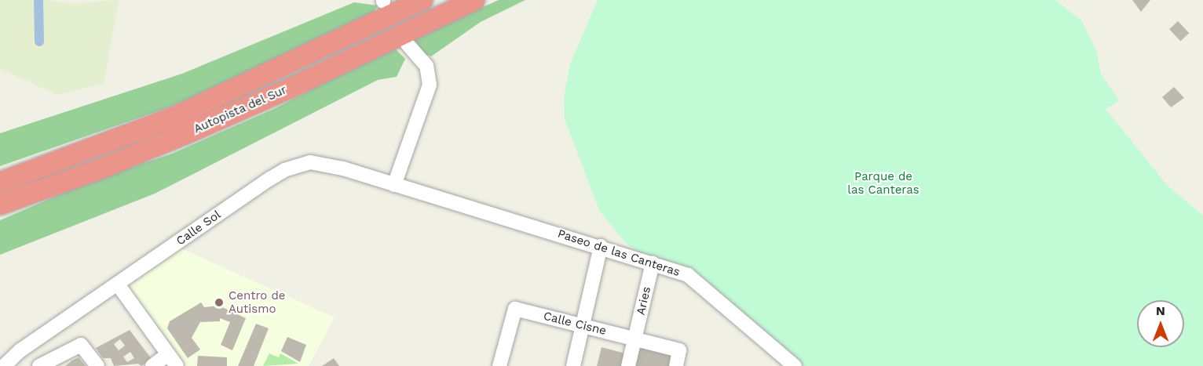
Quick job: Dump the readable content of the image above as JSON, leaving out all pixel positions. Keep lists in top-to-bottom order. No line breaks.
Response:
{"streets":{"highway":["Autopista del Sur"],"street":["Calle Sol","Paseo de las Canteras","Aries","Calle Cisne"]},"crossings":[["Calle Sol","Paseo de las Canteras"],["Paseo de las Canteras","Aries"],["Aries","Calle Cisne"]],"parks":["Parque de las Canteras"],"places":["Centro de Autismo"],"north":"top"}
